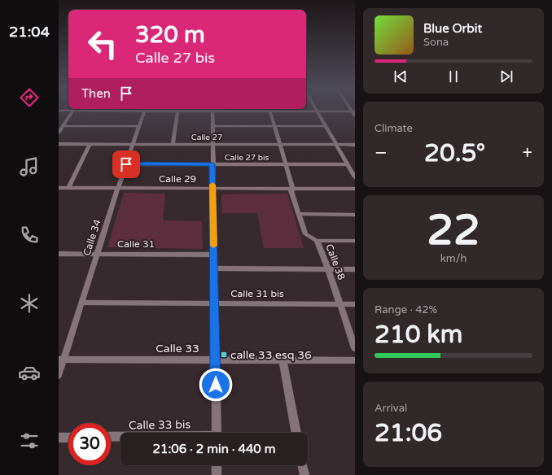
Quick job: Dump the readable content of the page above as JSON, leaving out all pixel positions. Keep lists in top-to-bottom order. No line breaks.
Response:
{"streets":{"street":["Calle 27","Calle 27 bis","Calle 29","Calle 34","Calle 31","Calle 38","Calle 31 bis","Calle 33","Calle 33 bis"]},"crossings":[["Calle 27","Calle 34"],["Calle 27","Calle 38"],["Calle 27 bis","Calle 34"],["Calle 27 bis","Calle 38"],["Calle 29","Calle 34"],["Calle 29","Calle 38"],["Calle 34","Calle 31"],["Calle 34","Calle 31 bis"],["Calle 34","Calle 33"],["Calle 38","Calle 31 bis"]],"places":{"transit":["calle 33 esq 36"]},"page":{"tabs":"21:04","turn":["320 m","Calle 27 bis"],"song":["Blue Orbit","Sona"],"then":"Then","tile":["Climate",["22","km/h"],["Range · 42%","210 km"],["Arrival","21:06"]],"heat":["−","20.5°","+"],"limit":"30","trip":"21:06 · 2 min · 440 m"}}
